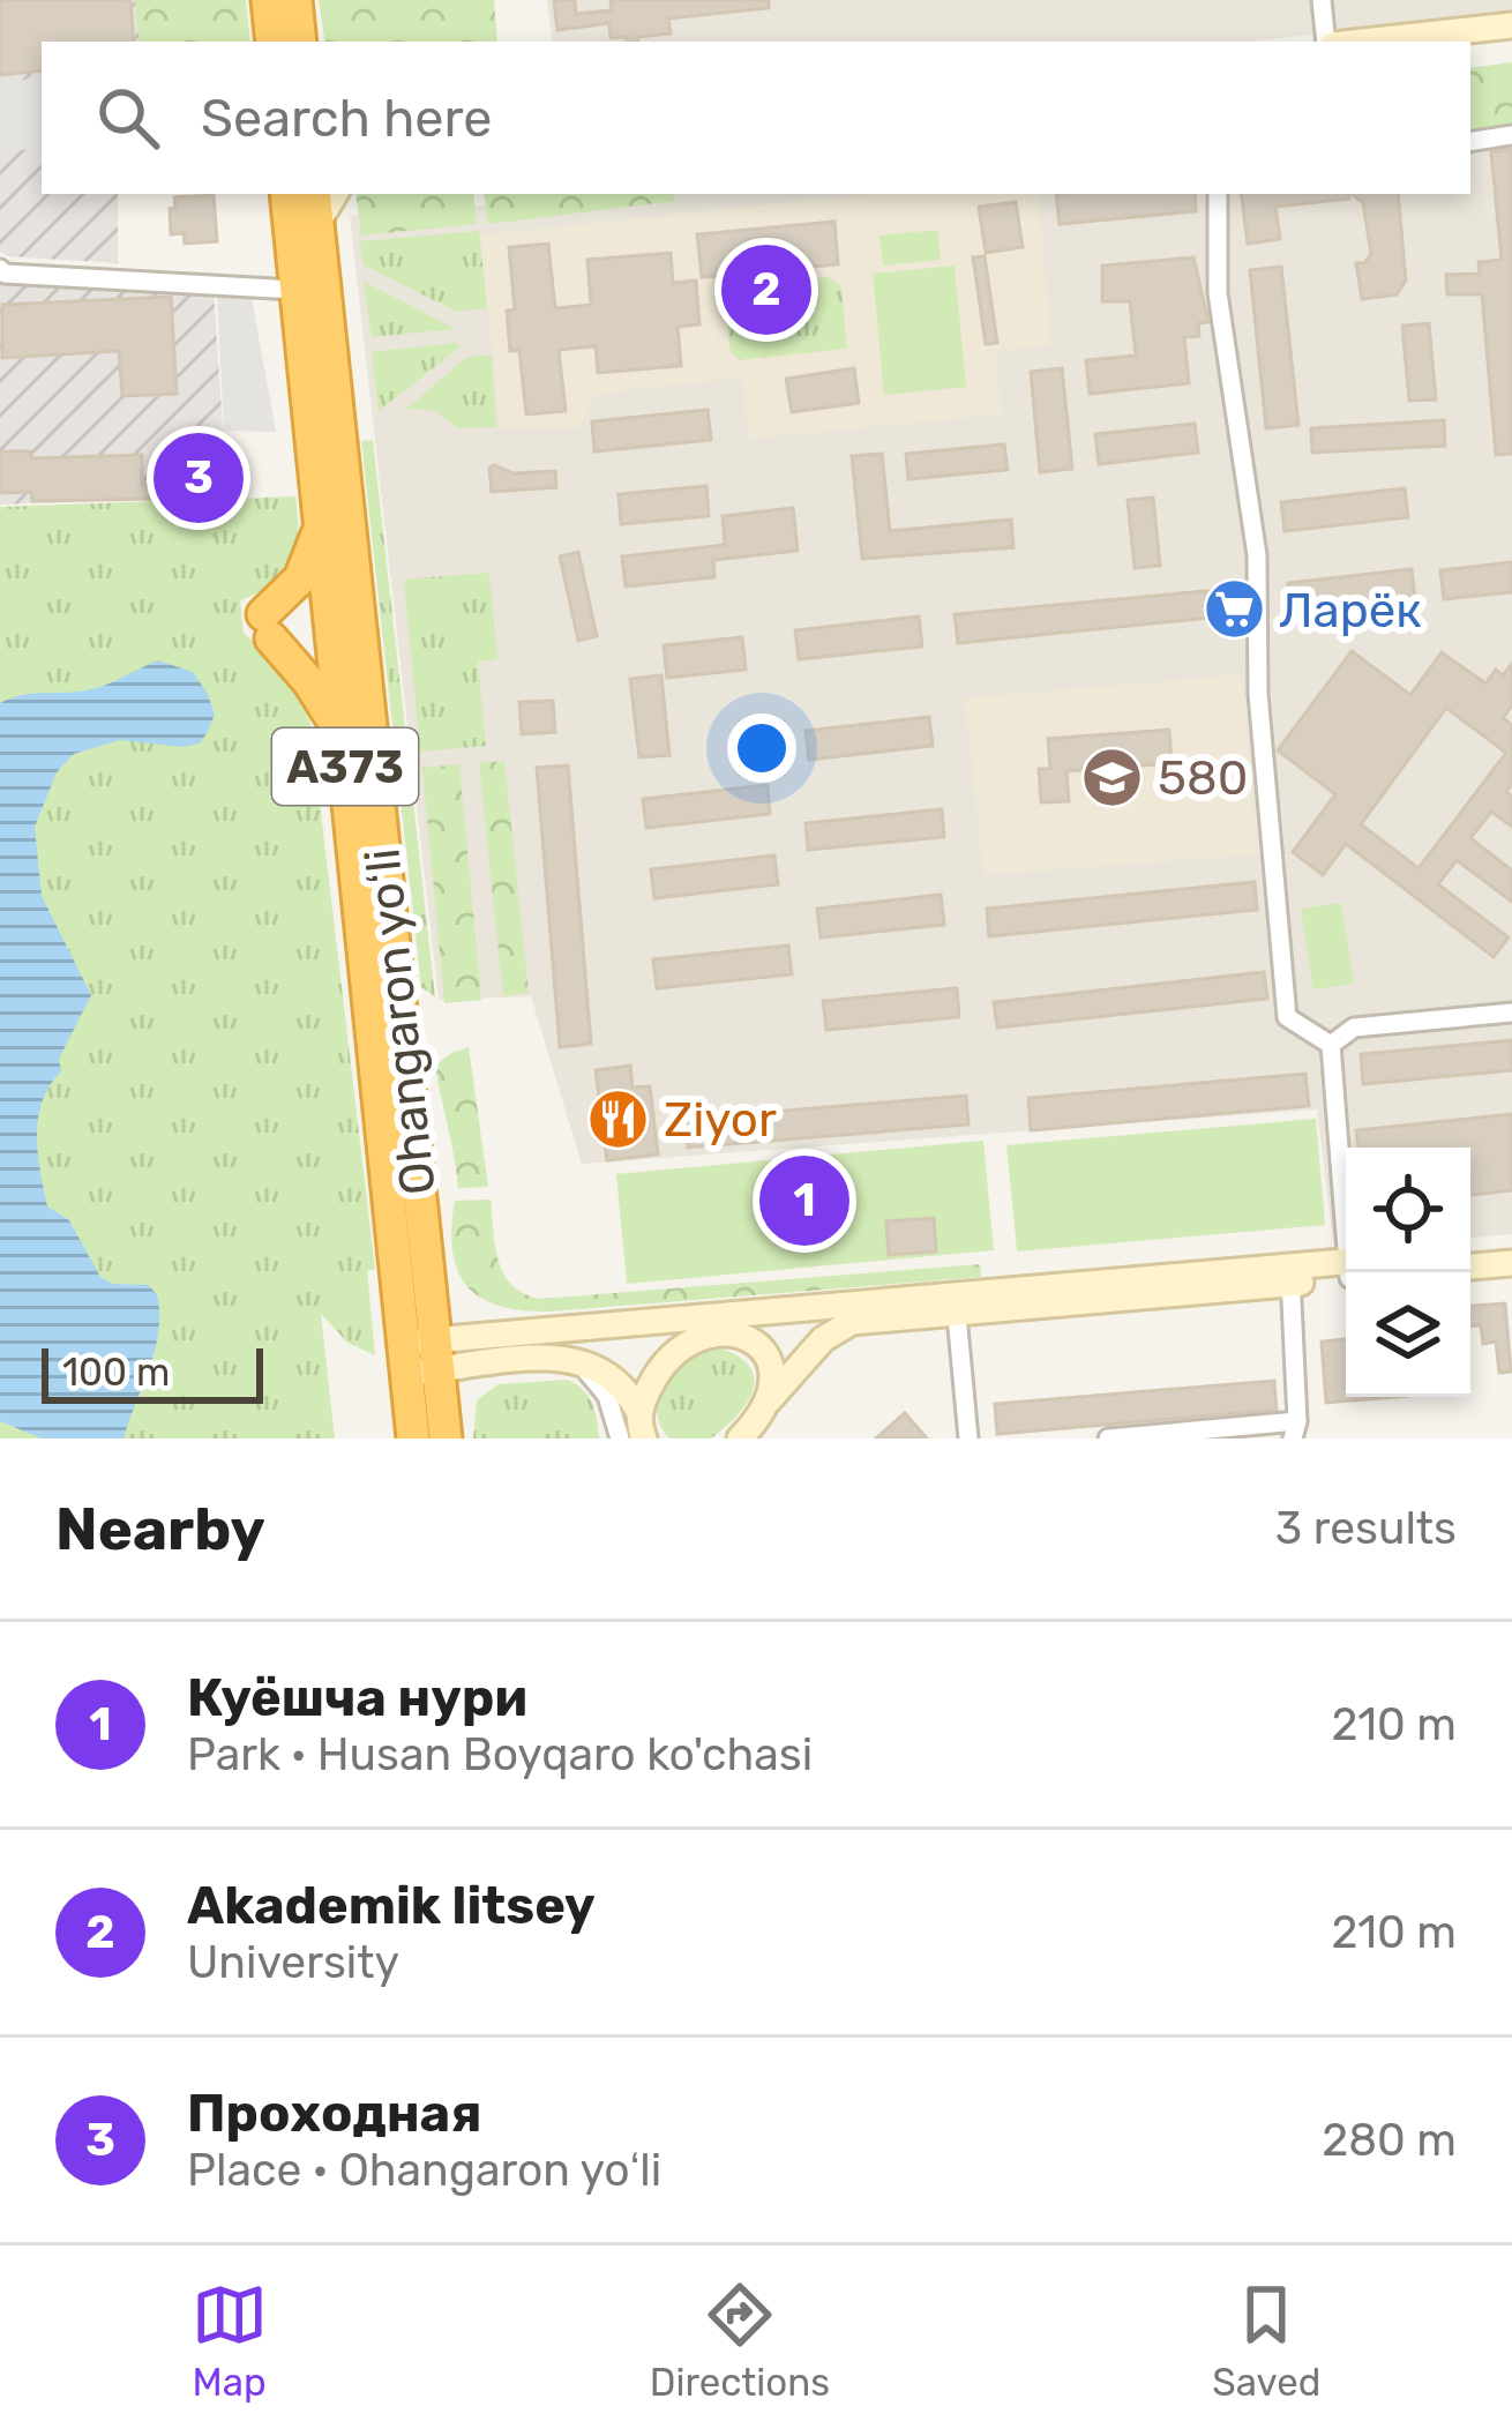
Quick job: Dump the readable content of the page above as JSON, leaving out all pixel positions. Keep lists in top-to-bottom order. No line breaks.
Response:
{"streets":{"highway":["A373","Ohangaron yoʻli"]},"places":{"supermarket":["Ларёк"],"school or university":["580"],"restaurant":["Ziyor"]},"scale_bar":"100 m","page":{"search":"Search here","pins":["2","3","1"],"scale":"100 m","heading":["Nearby","3 results"],"list":[{"mark":"1","name":"Куёшча нури","note":"Park · Husan Boyqaro ko'chasi","value":"210 m"},{"mark":"2","name":"Akademik litsey","note":"University","value":"210 m"},{"mark":"3","name":"Проходная","note":"Place · Ohangaron yoʻli","value":"280 m"}],"nav":["Map","Directions","Saved"]}}
